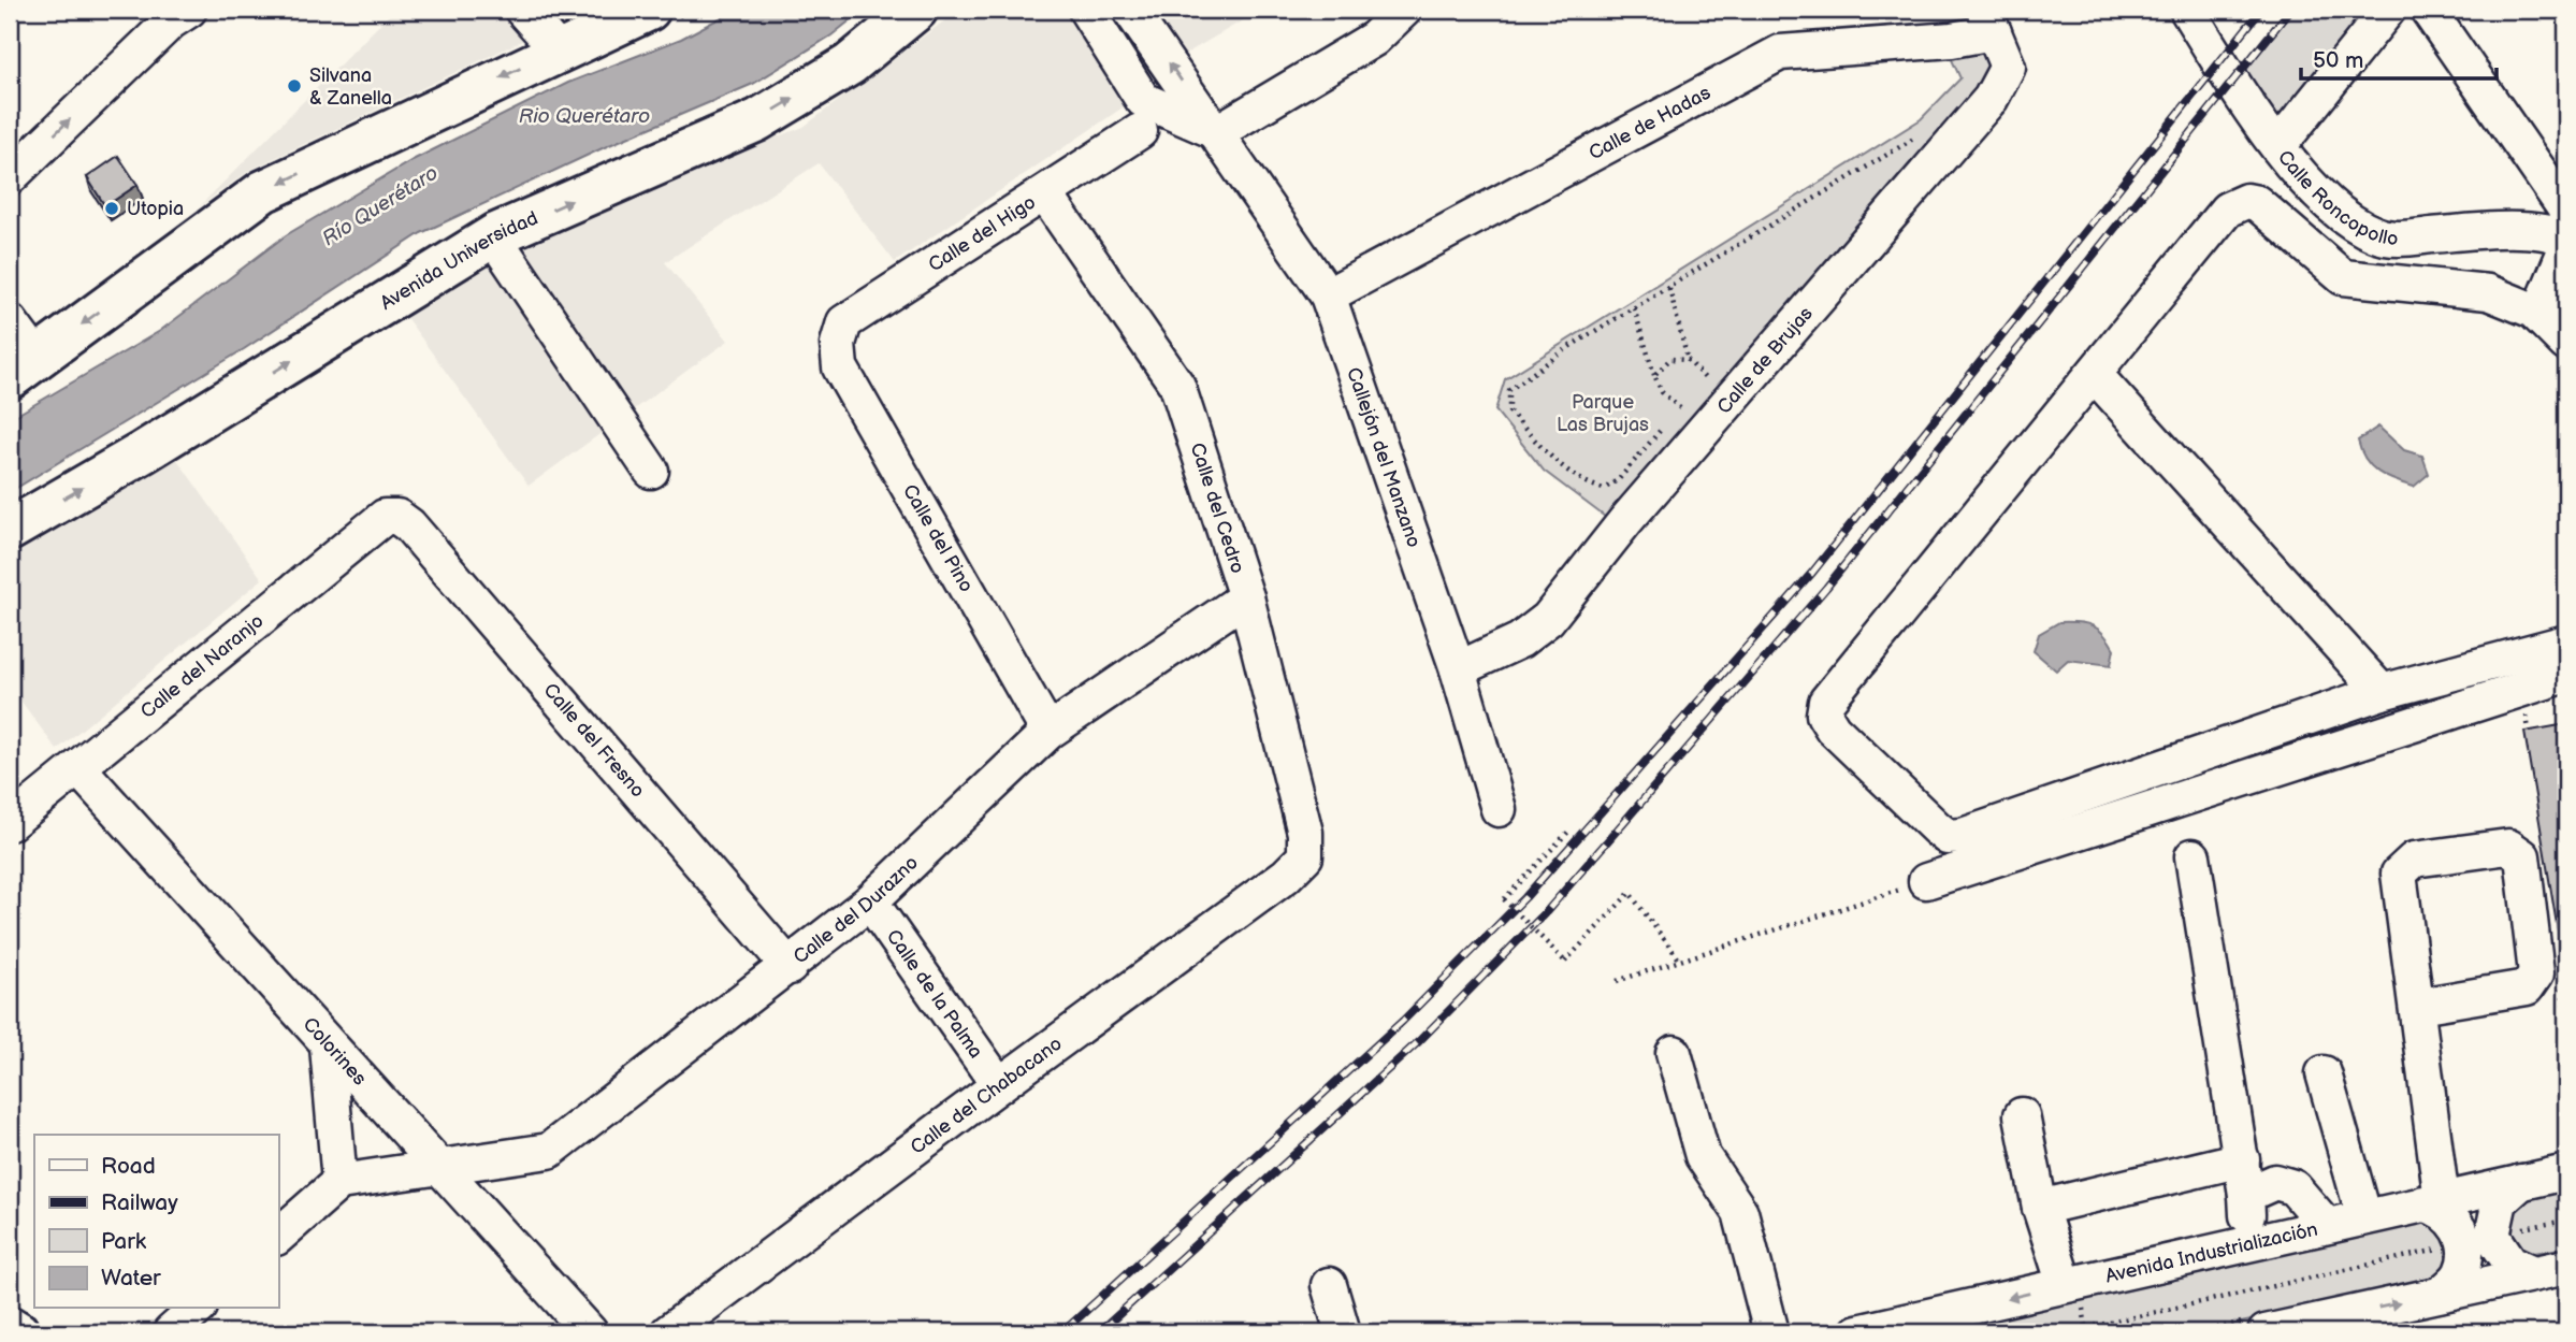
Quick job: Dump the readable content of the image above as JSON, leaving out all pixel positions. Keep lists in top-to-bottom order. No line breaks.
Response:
{"streets":{"main road":["Avenida Universidad"],"street":["Calle de Hadas","Calle Roncopollo","Calle del Higo","Calle de Brujas","Callejón del Manzano","Calle del Cedro","Calle del Pino","Calle del Naranjo","Calle del Fresno","Calle del Durazno","Calle de la Palma","Colorines","Calle del Chabacano","Avenida Industrialización"]},"crossings":[["Calle de Hadas","Calle de Brujas"],["Calle de Hadas","Callejón del Manzano"],["Calle del Higo","Calle del Cedro"],["Calle del Higo","Calle del Pino"],["Calle de Brujas","Callejón del Manzano"],["Calle del Cedro","Calle del Durazno"],["Calle del Cedro","Calle del Chabacano"],["Calle del Pino","Calle del Durazno"],["Calle del Naranjo","Calle del Fresno"],["Calle del Naranjo","Colorines"],["Calle del Fresno","Calle del Durazno"],["Calle del Durazno","Calle de la Palma"],["Calle del Durazno","Colorines"],["Calle de la Palma","Calle del Chabacano"]],"water":["Rio Querétaro","Río Querétaro"],"parks":["Parque Las Brujas"],"places":["Silvana & Zanella","Utopia"],"legend":["Road","Railway","Park","Water"],"scale_bar":"50 m"}
